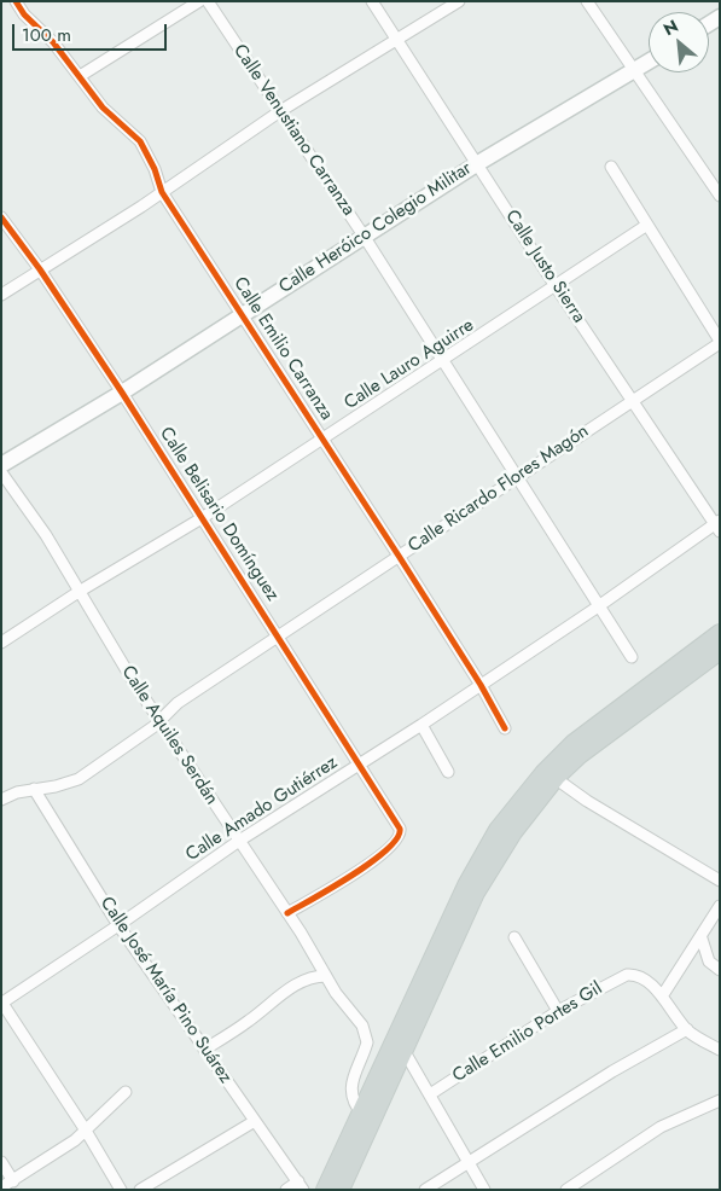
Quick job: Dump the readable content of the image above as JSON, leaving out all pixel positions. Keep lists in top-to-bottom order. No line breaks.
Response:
{"streets":{"main road":["Calle Heróico Colegio Militar"],"street":["Calle Venustiano Carranza","Calle Justo Sierra","Calle Emilio Carranza","Calle Lauro Aguirre","Calle Ricardo Flores Magón","Calle Belisario Domínguez","Calle Aquiles Serdán","Calle Amado Gutiérrez","Calle José María Pino Suárez","Calle Emilio Portes Gil"]},"crossings":[["Calle Venustiano Carranza","Calle Heróico Colegio Militar"],["Calle Venustiano Carranza","Calle Lauro Aguirre"],["Calle Venustiano Carranza","Calle Ricardo Flores Magón"],["Calle Venustiano Carranza","Calle Amado Gutiérrez"],["Calle Heróico Colegio Militar","Calle Justo Sierra"],["Calle Heróico Colegio Militar","Calle Emilio Carranza"],["Calle Heróico Colegio Militar","Calle Belisario Domínguez"],["Calle Justo Sierra","Calle Lauro Aguirre"],["Calle Justo Sierra","Calle Ricardo Flores Magón"],["Calle Justo Sierra","Calle Amado Gutiérrez"],["Calle Emilio Carranza","Calle Lauro Aguirre"],["Calle Emilio Carranza","Calle Ricardo Flores Magón"],["Calle Emilio Carranza","Calle Amado Gutiérrez"],["Calle Lauro Aguirre","Calle Ricardo Flores Magón"],["Calle Lauro Aguirre","Calle Belisario Domínguez"],["Calle Lauro Aguirre","Calle Aquiles Serdán"],["Calle Ricardo Flores Magón","Calle Belisario Domínguez"],["Calle Ricardo Flores Magón","Calle Aquiles Serdán"],["Calle Ricardo Flores Magón","Calle José María Pino Suárez"],["Calle Belisario Domínguez","Calle Aquiles Serdán"],["Calle Belisario Domínguez","Calle Amado Gutiérrez"],["Calle Aquiles Serdán","Calle Amado Gutiérrez"],["Calle Amado Gutiérrez","Calle José María Pino Suárez"]],"scale_bar":"100 m","north":"top left"}
